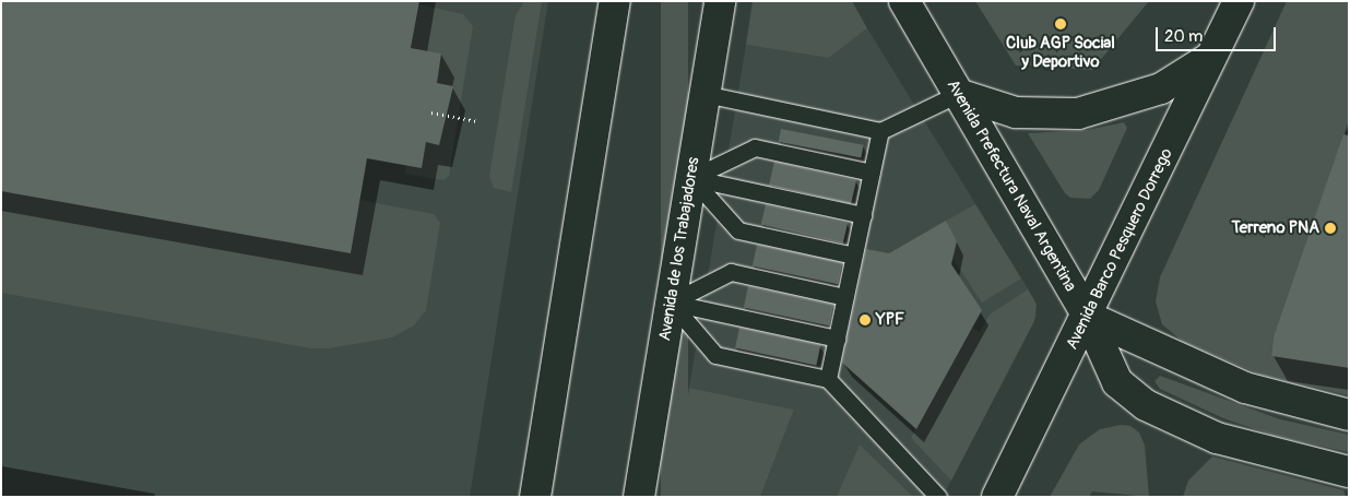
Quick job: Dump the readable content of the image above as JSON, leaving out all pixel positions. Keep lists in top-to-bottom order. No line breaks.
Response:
{"streets":{"main road":["Avenida Prefectura Naval Argentina","Avenida de los Trabajadores","Avenida Barco Pesquero Dorrego"]},"crossings":[["Avenida Prefectura Naval Argentina","Avenida Barco Pesquero Dorrego"]],"places":["Club AGP Social y Deportivo","Terreno PNA","YPF"],"scale_bar":"20 m"}
